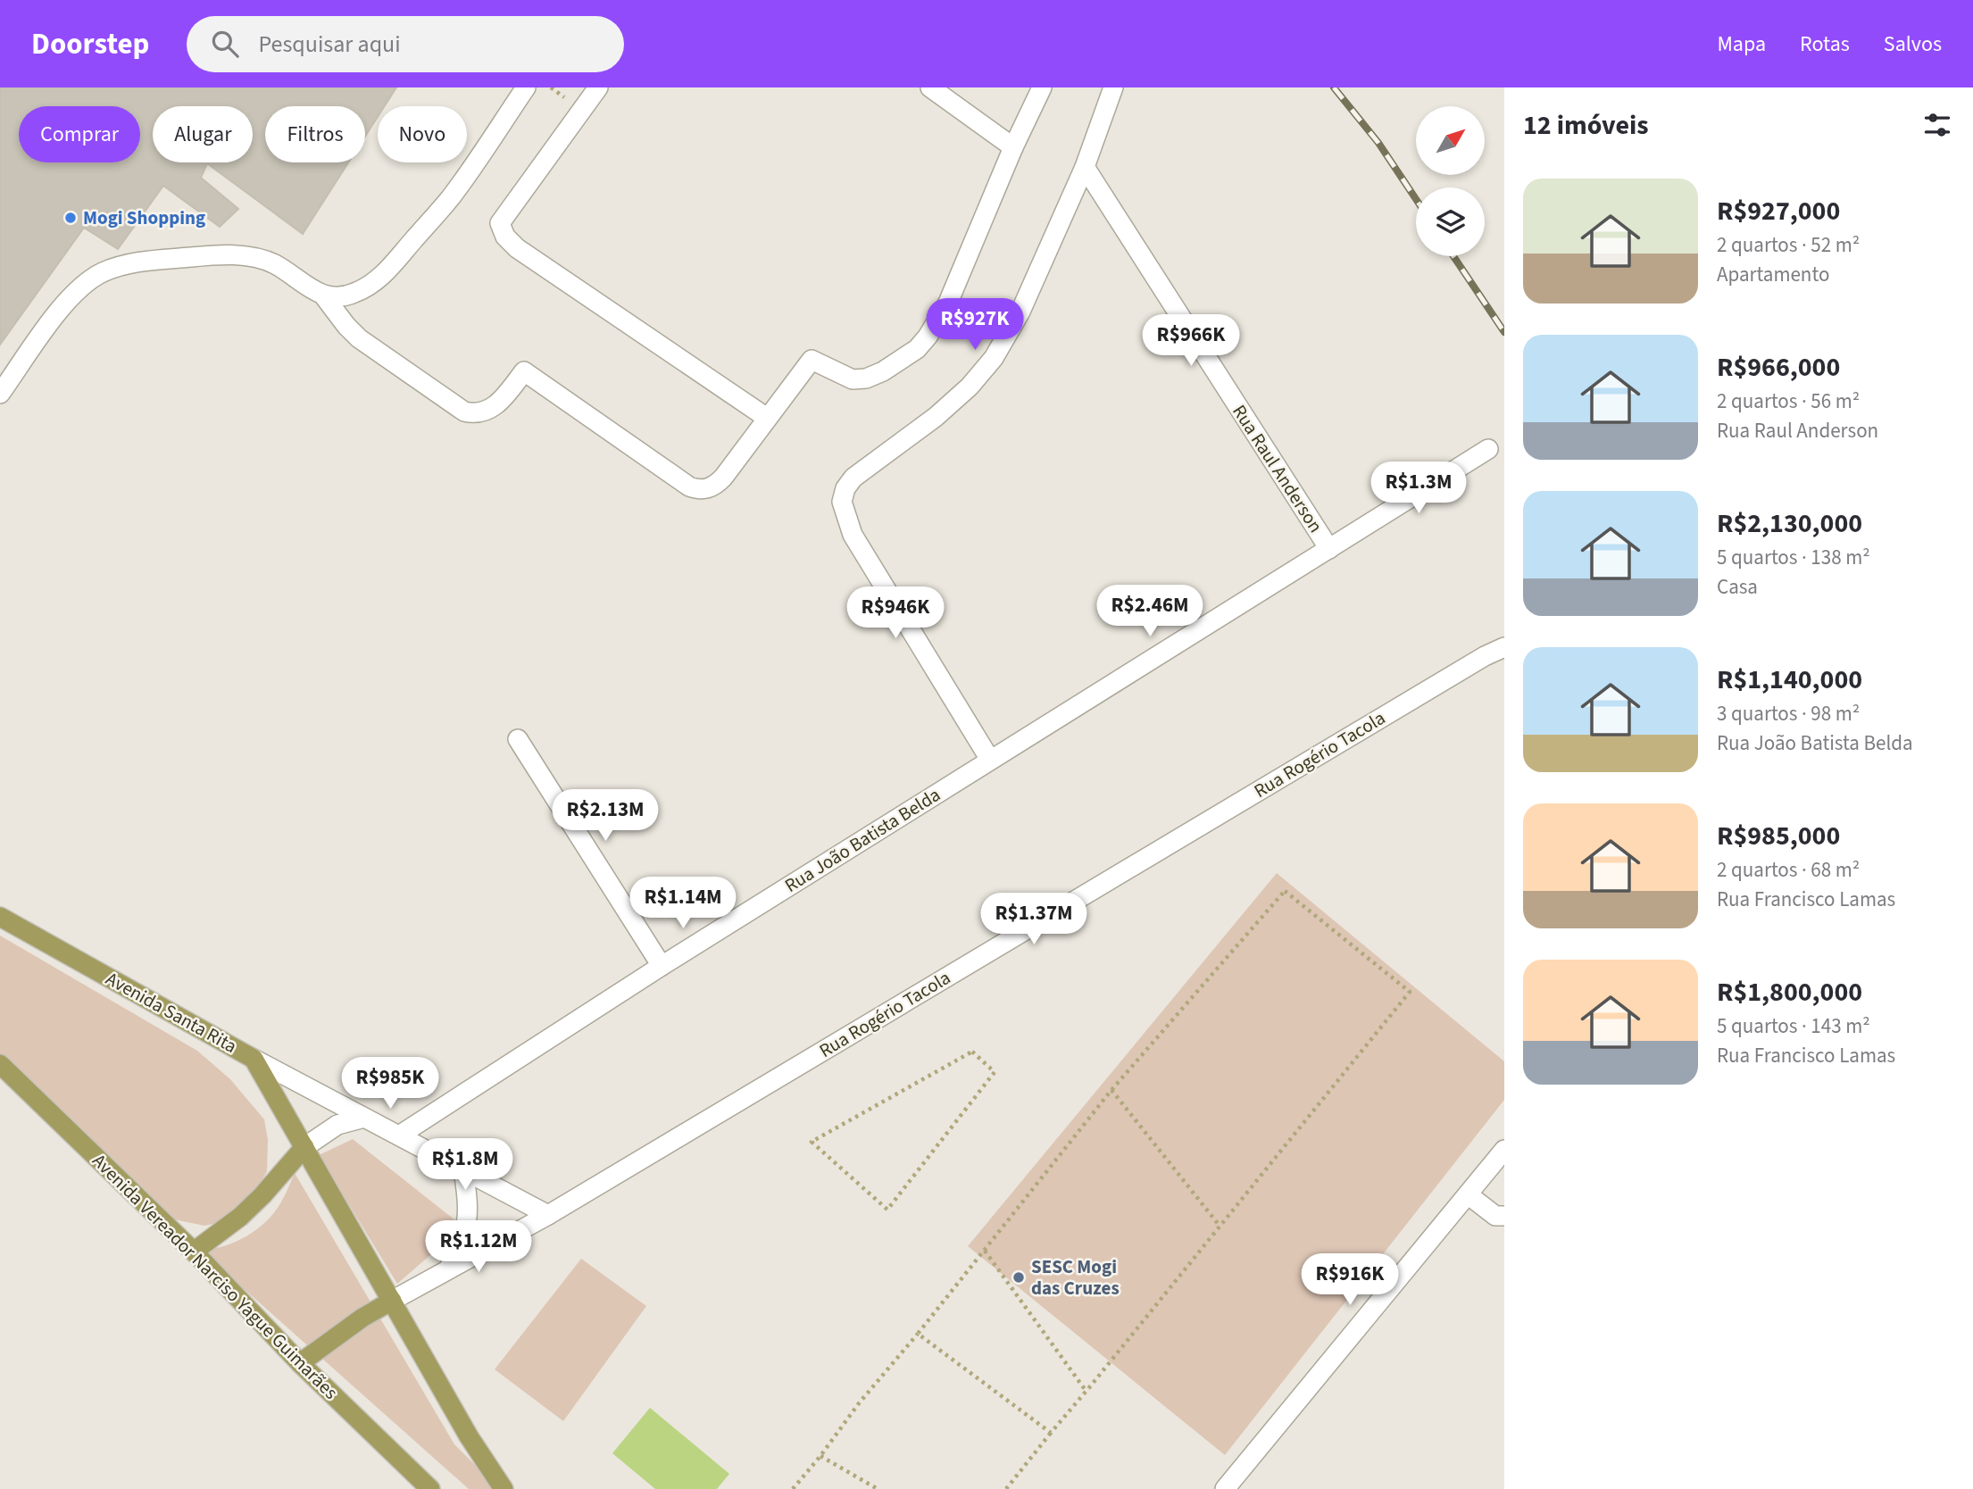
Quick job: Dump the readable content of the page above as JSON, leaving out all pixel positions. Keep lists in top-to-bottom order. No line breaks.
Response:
{"streets":{"main road":["Avenida Santa Rita","Avenida Vereador Narciso Yague Guimarães"],"street":["Rua Raul Anderson","Rua Rogério Tacola","Rua João Batista Belda"]},"crossings":[["Rua Raul Anderson","Rua João Batista Belda"]],"places":["Mogi Shopping","SESC Mogi das Cruzes"],"north":"top right","page":{"header":"Doorstep","search":"Pesquisar aqui","nav":["Mapa","Rotas","Salvos"],"heading":"12 imóveis","chip":["Comprar","Alugar","Filtros","Novo"],"list":[{"name":"R$927,000","note":"2 quartos · 52 m² · Apartamento"},{"name":"R$966,000","note":"2 quartos · 56 m² · Rua Raul Anderson"},{"name":"R$2,130,000","note":"5 quartos · 138 m² · Casa"},{"name":"R$1,140,000","note":"3 quartos · 98 m² · Rua João Batista Belda"},{"name":"R$985,000","note":"2 quartos · 68 m² · Rua Francisco Lamas"},{"name":"R$1,800,000","note":"5 quartos · 143 m² · Rua Francisco Lamas"}],"price":["R$927K","R$966K","R$1.3M","R$2.46M","R$946K","R$2.13M","R$1.14M","R$1.37M","R$985K","R$1.8M","R$1.12M","R$916K"]}}
